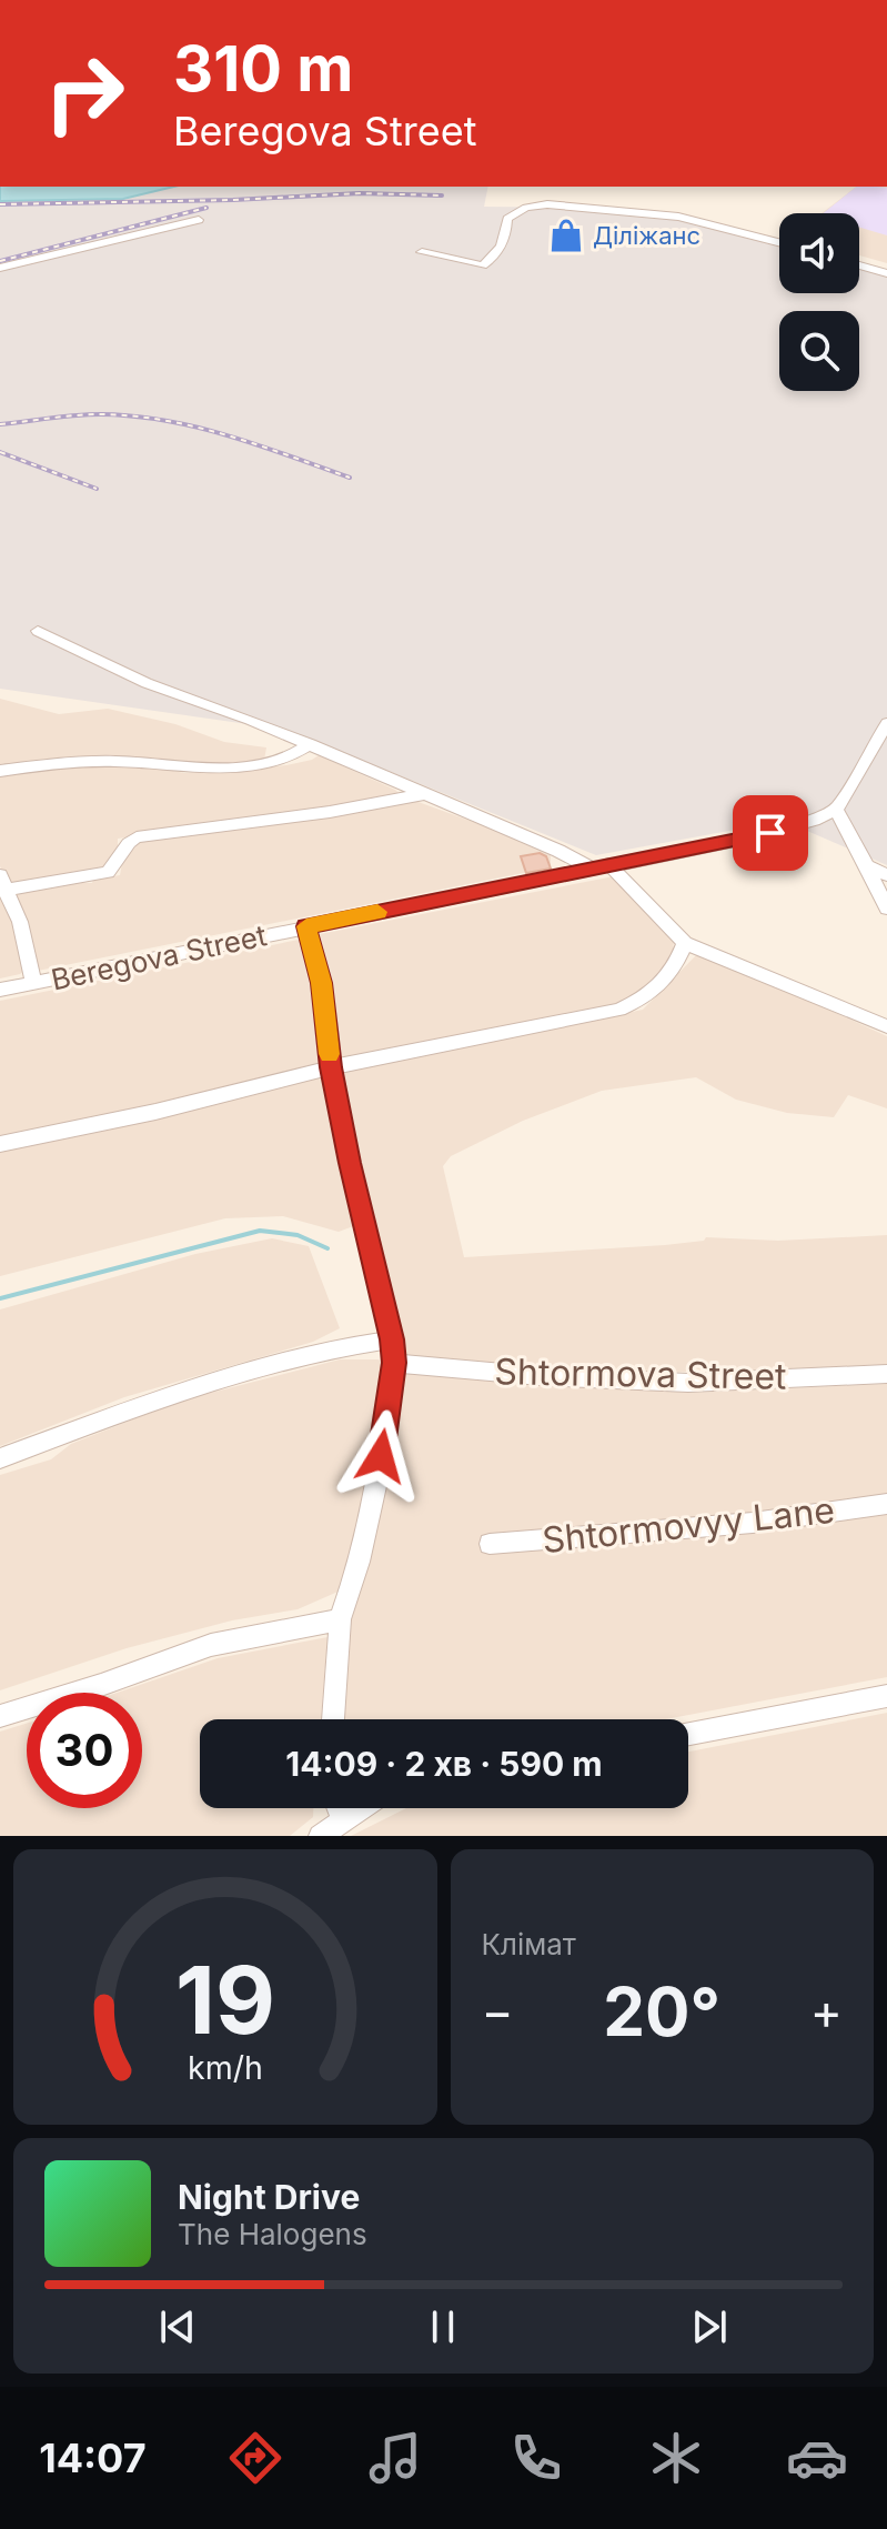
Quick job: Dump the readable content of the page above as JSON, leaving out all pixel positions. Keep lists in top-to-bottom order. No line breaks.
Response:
{"streets":{"street":["Beregova Street","Shtormova Street","Shtormovyy Lane"]},"places":{"shop":["Діліжанс"]},"page":{"turn":["310 m","Beregova Street"],"limit":"30","trip":"14:09 · 2 хв · 590 m","tile":"Клімат","heat":["−","20°","+"],"song":["Night Drive","The Halogens"],"tabs":"14:07","gauge":["19","km/h"]}}
